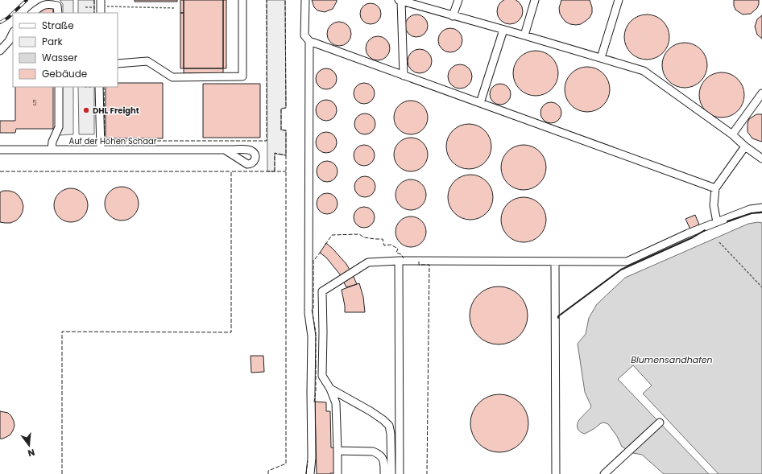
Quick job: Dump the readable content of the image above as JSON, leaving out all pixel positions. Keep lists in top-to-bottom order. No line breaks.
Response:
{"streets":{"street":["Auf der Hohen Schaar"]},"water":["Blumensandhafen"],"places":["DHL Freight"],"house_numbers":["5"],"legend":["Straße","Park","Wasser","Gebäude"],"north":"bottom"}
